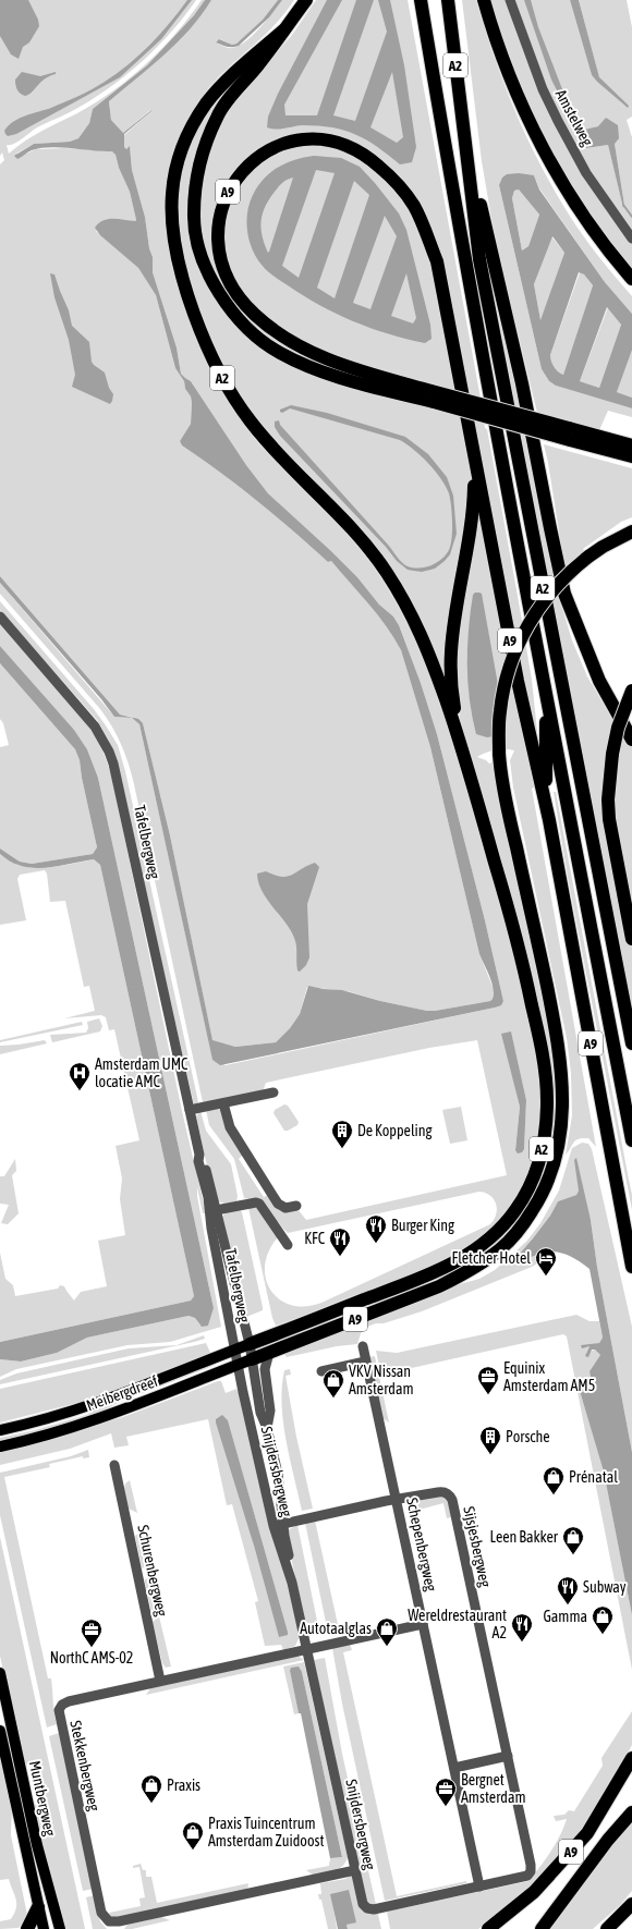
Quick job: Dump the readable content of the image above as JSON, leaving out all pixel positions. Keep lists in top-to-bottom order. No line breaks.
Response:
{"streets":{"highway":["A2","A9"],"main road":["Meibergdreef","Muntbergweg"],"street":["Amstelweg","Tafelbergweg","Snijdersbergweg","Schepenbergweg","Sijsjesbergweg","Schurenbergweg","Stekkenbergweg"]},"crossings":[["A2","A9"],["A2","Tafelbergweg"],["A2","Meibergdreef"],["A9","Tafelbergweg"],["A9","Meibergdreef"],["A9","Snijdersbergweg"],["Tafelbergweg","Meibergdreef"],["Tafelbergweg","Snijdersbergweg"],["Meibergdreef","Snijdersbergweg"],["Snijdersbergweg","Schepenbergweg"],["Snijdersbergweg","Sijsjesbergweg"],["Snijdersbergweg","Stekkenbergweg"],["Schepenbergweg","Sijsjesbergweg"],["Schepenbergweg","Stekkenbergweg"],["Schurenbergweg","Stekkenbergweg"]],"places":{"hospital":["Amsterdam UMC locatie AMC"],"building":["De Koppeling","Porsche"],"restaurant":["Burger King","KFC","Subway","Wereldrestaurant A2"],"hotel":["Fletcher Hotel"],"office":["Equinix Amsterdam AM5","NorthC AMS-02","Bergnet Amsterdam"],"shop":["VKV Nissan Amsterdam","Prénatal","Leen Bakker","Gamma","Autotaalglas","Praxis","Praxis Tuincentrum Amsterdam Zuidoost"]}}
